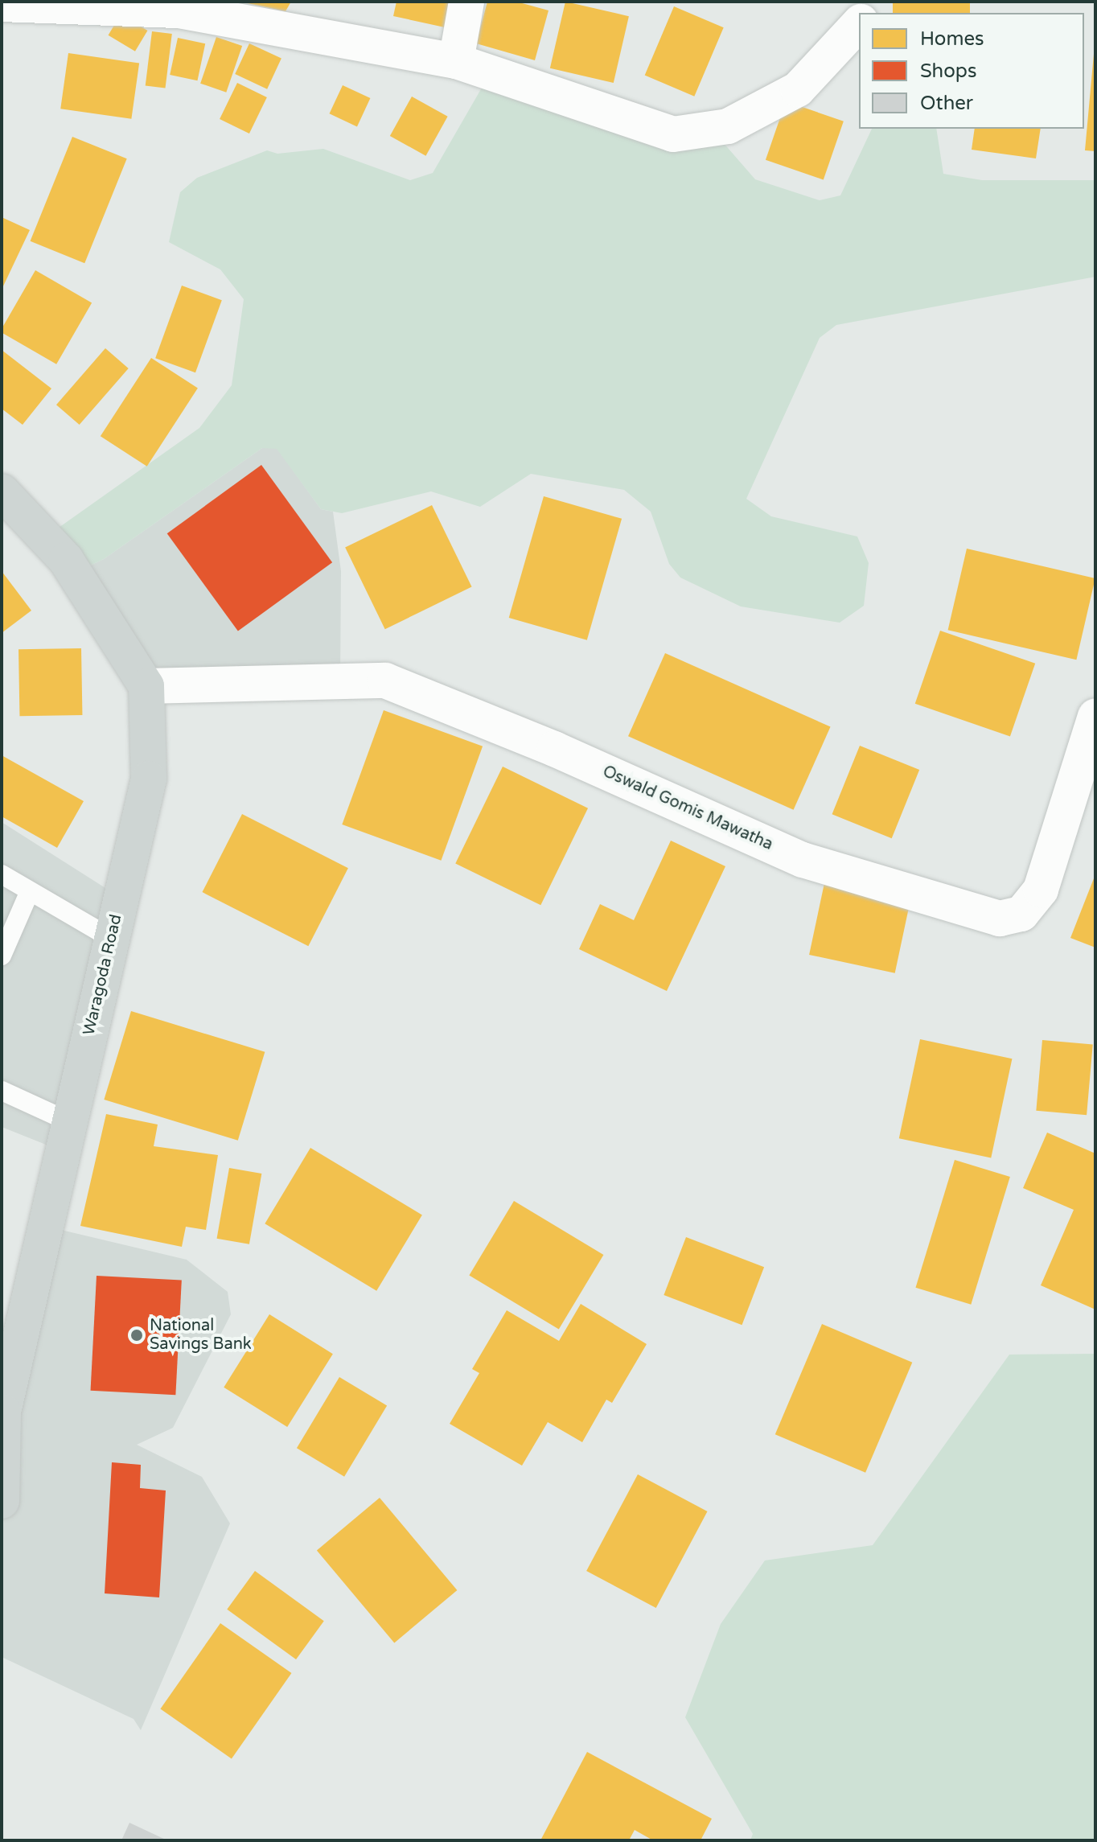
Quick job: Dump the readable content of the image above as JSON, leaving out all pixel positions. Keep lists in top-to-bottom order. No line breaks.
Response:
{"streets":{"main road":["Waragoda Road"],"street":["Oswald Gomis Mawatha"]},"crossings":[["Oswald Gomis Mawatha","Waragoda Road"]],"places":["National Savings Bank"],"legend":["Homes","Shops","Other"]}
